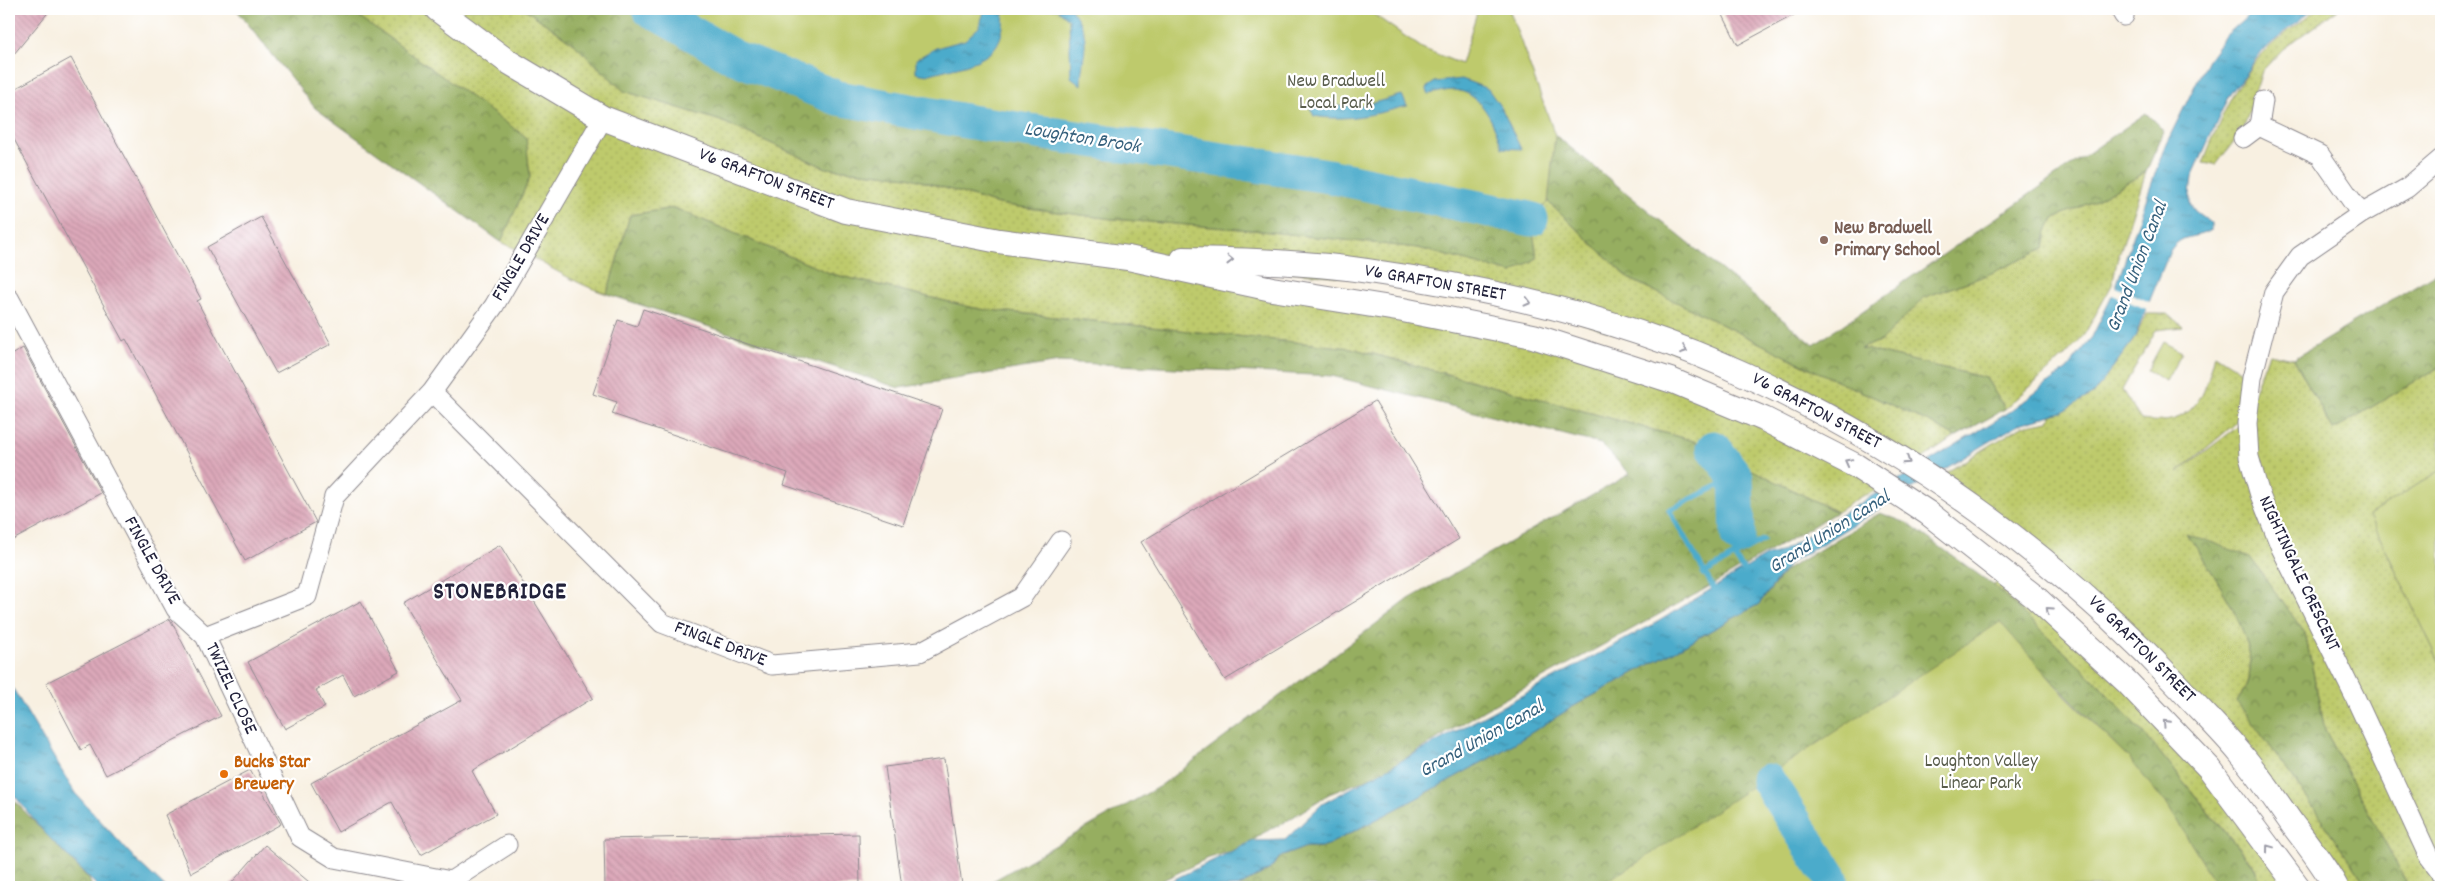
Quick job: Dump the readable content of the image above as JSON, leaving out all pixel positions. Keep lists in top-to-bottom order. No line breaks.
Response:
{"streets":{"street":["V6 GRAFTON STREET","FINGLE DRIVE","NIGHTINGALE CRESCENT","TWIZEL CLOSE"]},"crossings":[["V6 GRAFTON STREET","FINGLE DRIVE"],["FINGLE DRIVE","TWIZEL CLOSE"]],"districts":["STONEBRIDGE"],"water":["Loughton Brook","Grand Union Canal"],"parks":["New Bradwell Local Park","Loughton Valley Linear Park"],"places":["New Bradwell Primary School","Bucks Star Brewery"]}
